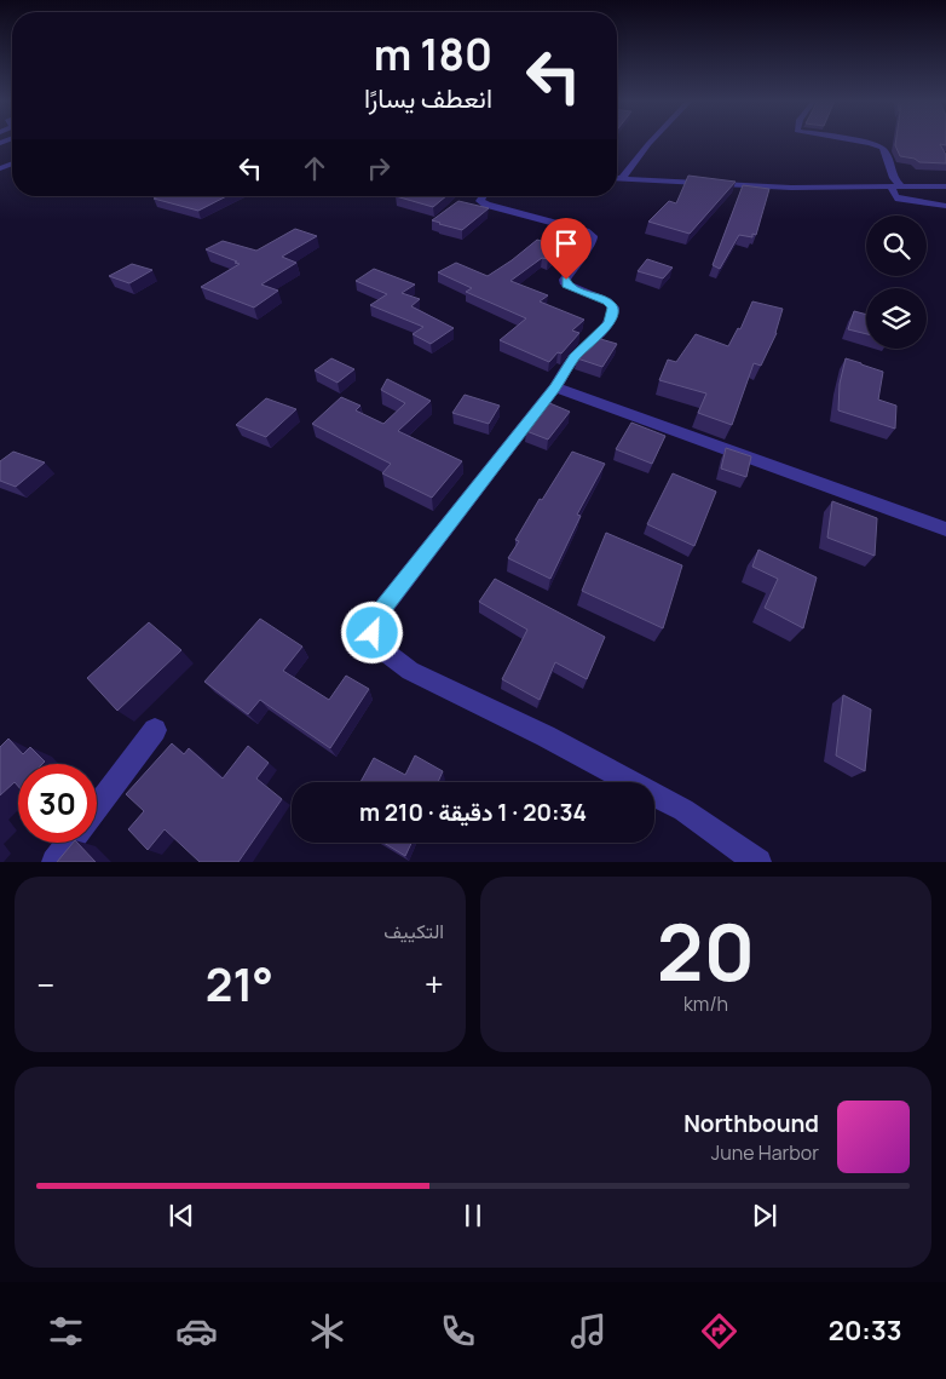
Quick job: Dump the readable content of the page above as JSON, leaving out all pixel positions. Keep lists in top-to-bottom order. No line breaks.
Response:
{"page":{"turn":["180 m","انعطف يسارًا"],"limit":"30","trip":"20:34 · 1 دقيقة · 210 m","tile":[["20","km/h"],"التكييف"],"heat":["−","21°","+"],"song":["Northbound","June Harbor"],"tabs":"20:33"}}
